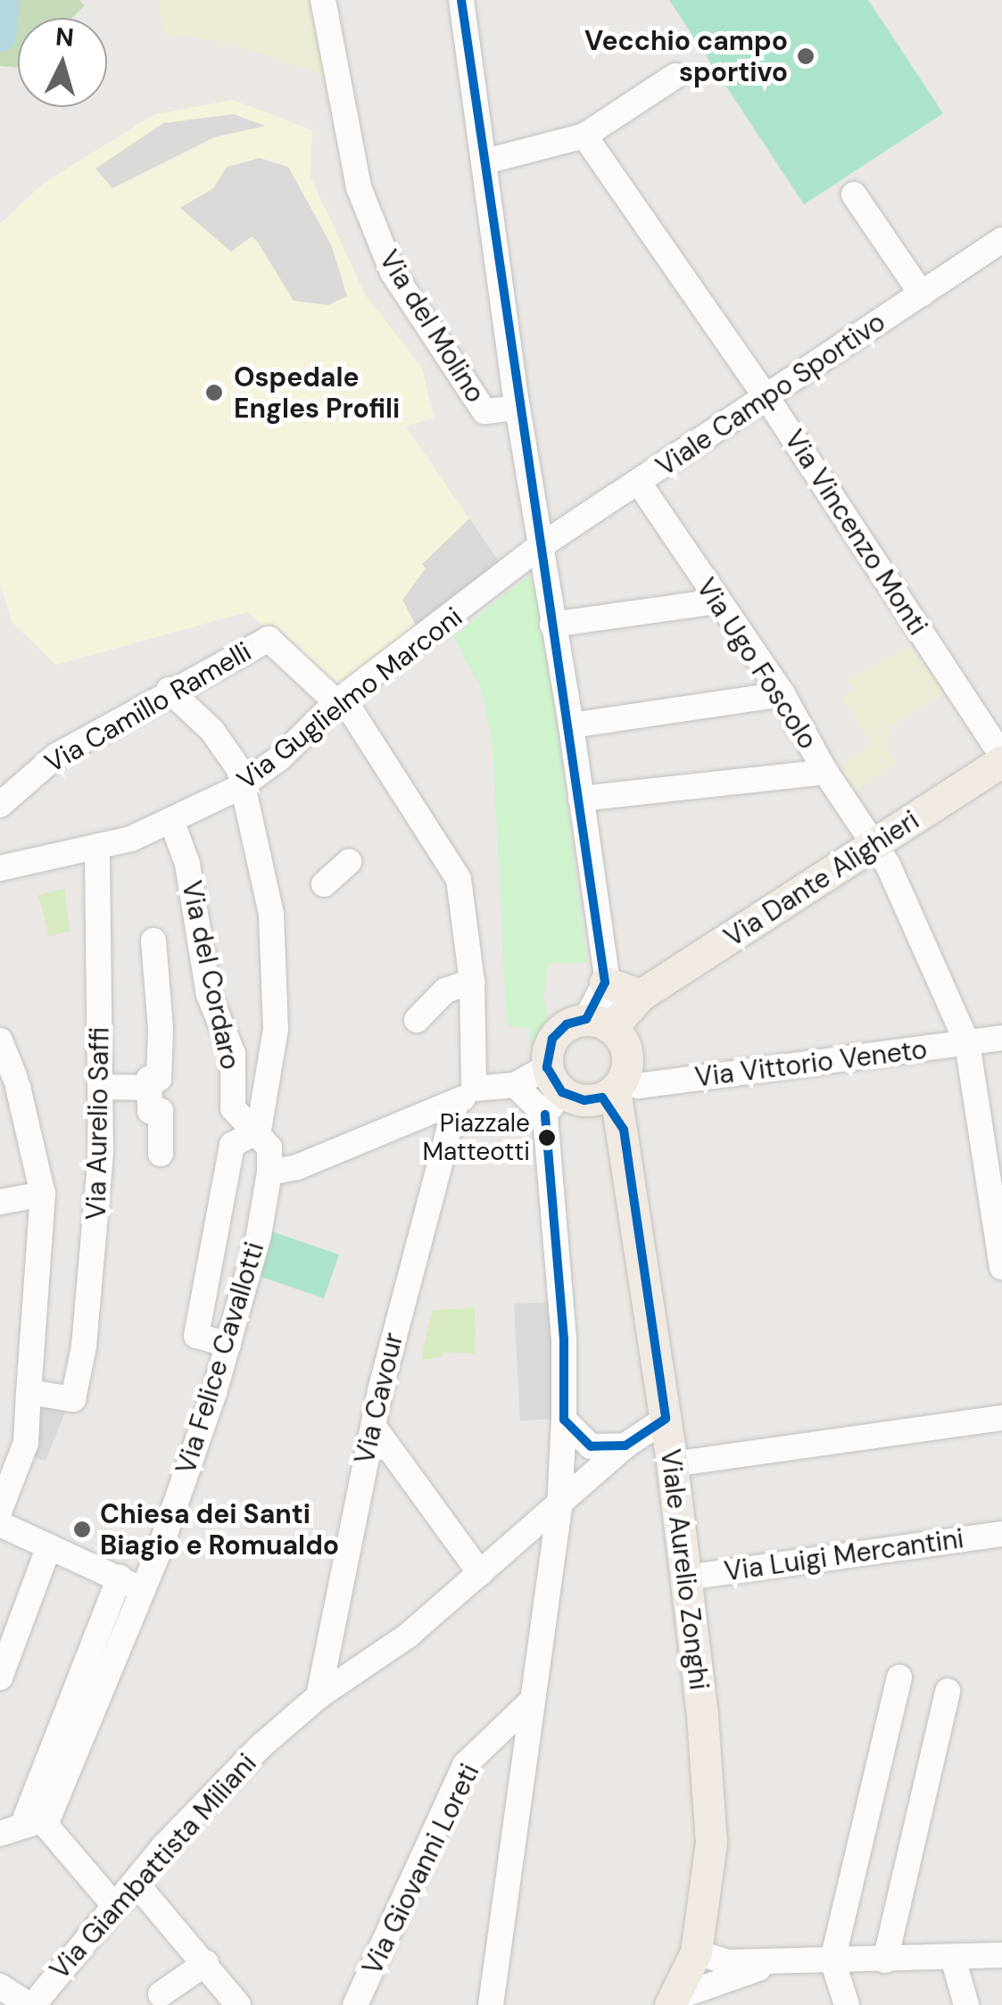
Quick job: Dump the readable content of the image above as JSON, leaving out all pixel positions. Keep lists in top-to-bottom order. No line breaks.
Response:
{"streets":{"main road":["Via Dante Alighieri","Viale Aurelio Zonghi"],"street":["Via del Molino","Viale Campo Sportivo","Via Vincenzo Monti","Via Ugo Foscolo","Via Guglielmo Marconi","Via Camillo Ramelli","Via del Cordaro","Via Vittorio Veneto","Via Aurelio Saffi","Via Felice Cavallotti","Via Cavour","Via Luigi Mercantini","Via Giambattista Miliani","Via Giovanni Loreti"]},"crossings":[["Viale Campo Sportivo","Via Vincenzo Monti"],["Viale Campo Sportivo","Via Ugo Foscolo"],["Viale Campo Sportivo","Via Guglielmo Marconi"],["Via Vincenzo Monti","Via Dante Alighieri"],["Via Ugo Foscolo","Via Dante Alighieri"],["Via Ugo Foscolo","Via Vittorio Veneto"],["Via Guglielmo Marconi","Via Camillo Ramelli"],["Via Guglielmo Marconi","Via del Cordaro"],["Via Guglielmo Marconi","Via Aurelio Saffi"],["Via Guglielmo Marconi","Via Cavour"],["Via Camillo Ramelli","Via Cavour"],["Via Dante Alighieri","Via Vittorio Veneto"],["Via Dante Alighieri","Viale Aurelio Zonghi"],["Via Dante Alighieri","Via Giovanni Loreti"],["Via del Cordaro","Via Felice Cavallotti"],["Via Vittorio Veneto","Viale Aurelio Zonghi"],["Via Vittorio Veneto","Via Giovanni Loreti"],["Via Cavour","Via Giambattista Miliani"],["Via Luigi Mercantini","Viale Aurelio Zonghi"],["Viale Aurelio Zonghi","Via Giambattista Miliani"],["Viale Aurelio Zonghi","Via Giovanni Loreti"],["Via Giambattista Miliani","Via Giovanni Loreti"]],"places":["Vecchio campo sportivo","Ospedale Engles Profili","Piazzale Matteotti","Chiesa dei Santi Biagio e Romualdo"],"north":"top"}
